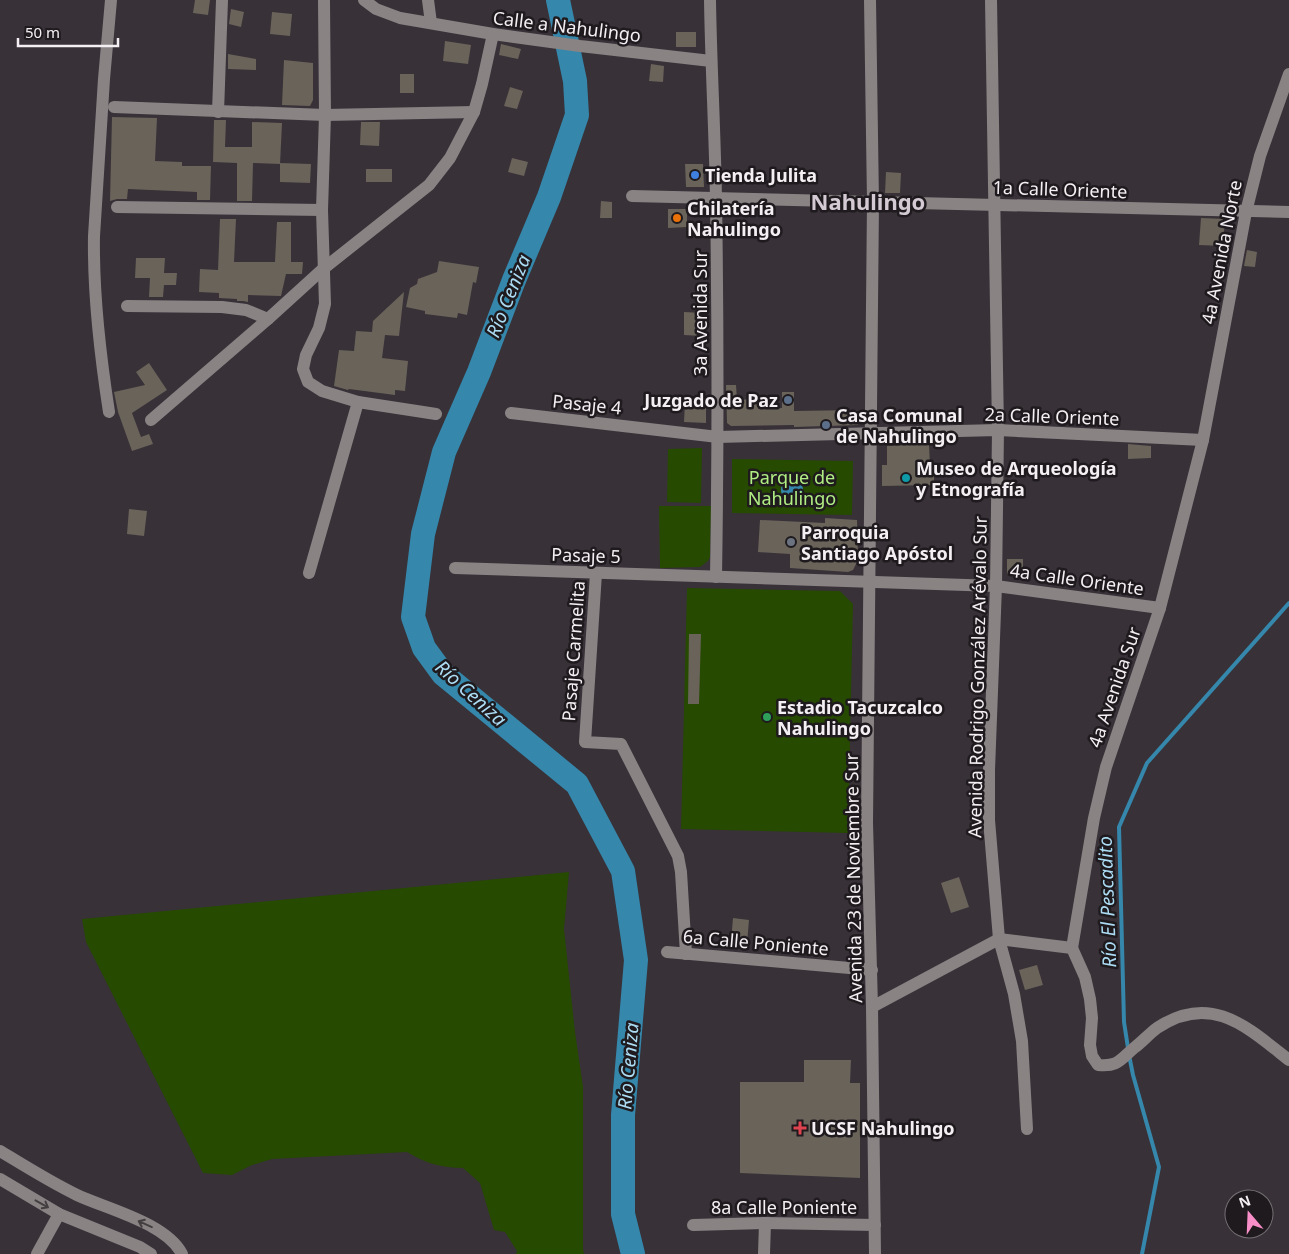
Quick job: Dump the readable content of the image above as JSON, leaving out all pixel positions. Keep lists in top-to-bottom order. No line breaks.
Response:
{"streets":{"street":["Calle a Nahulingo","1a Calle Oriente","4a Avenida Norte","3a Avenida Sur","Pasaje 4","2a Calle Oriente","Pasaje 5","4a Calle Oriente","Pasaje Carmelita","Avenida Rodrigo González Arévalo Sur","4a Avenida Sur","Avenida 23 de Noviembre Sur","6a Calle Poniente","8a Calle Poniente"]},"crossings":[["Calle a Nahulingo","3a Avenida Sur"],["1a Calle Oriente","4a Avenida Norte"],["1a Calle Oriente","3a Avenida Sur"],["1a Calle Oriente","Avenida Rodrigo González Arévalo Sur"],["1a Calle Oriente","Avenida 23 de Noviembre Sur"],["4a Avenida Norte","2a Calle Oriente"],["4a Avenida Norte","4a Avenida Sur"],["3a Avenida Sur","Pasaje 4"],["3a Avenida Sur","Pasaje 5"],["Pasaje 4","2a Calle Oriente"],["Pasaje 4","Avenida 23 de Noviembre Sur"],["2a Calle Oriente","Avenida Rodrigo González Arévalo Sur"],["2a Calle Oriente","4a Avenida Sur"],["2a Calle Oriente","Avenida 23 de Noviembre Sur"],["Pasaje 5","4a Calle Oriente"],["Pasaje 5","Pasaje Carmelita"],["Pasaje 5","Avenida 23 de Noviembre Sur"],["4a Calle Oriente","Avenida Rodrigo González Arévalo Sur"],["4a Calle Oriente","4a Avenida Sur"],["4a Calle Oriente","Avenida 23 de Noviembre Sur"],["Pasaje Carmelita","6a Calle Poniente"],["Avenida 23 de Noviembre Sur","6a Calle Poniente"],["Avenida 23 de Noviembre Sur","8a Calle Poniente"]],"districts":["Nahulingo"],"water":["Río Ceniza","Río El Pescadito"],"parks":["Parque de Nahulingo"],"places":{"other":["Tienda Julita","Chilatería Nahulingo","Juzgado de Paz","Casa Comunal de Nahulingo","Museo de Arqueología y Etnografía","Parroquia Santiago Apóstol","Estadio Tacuzcalco Nahulingo"],"health":["UCSF Nahulingo"]},"scale_bar":"50 m","north":"top"}
